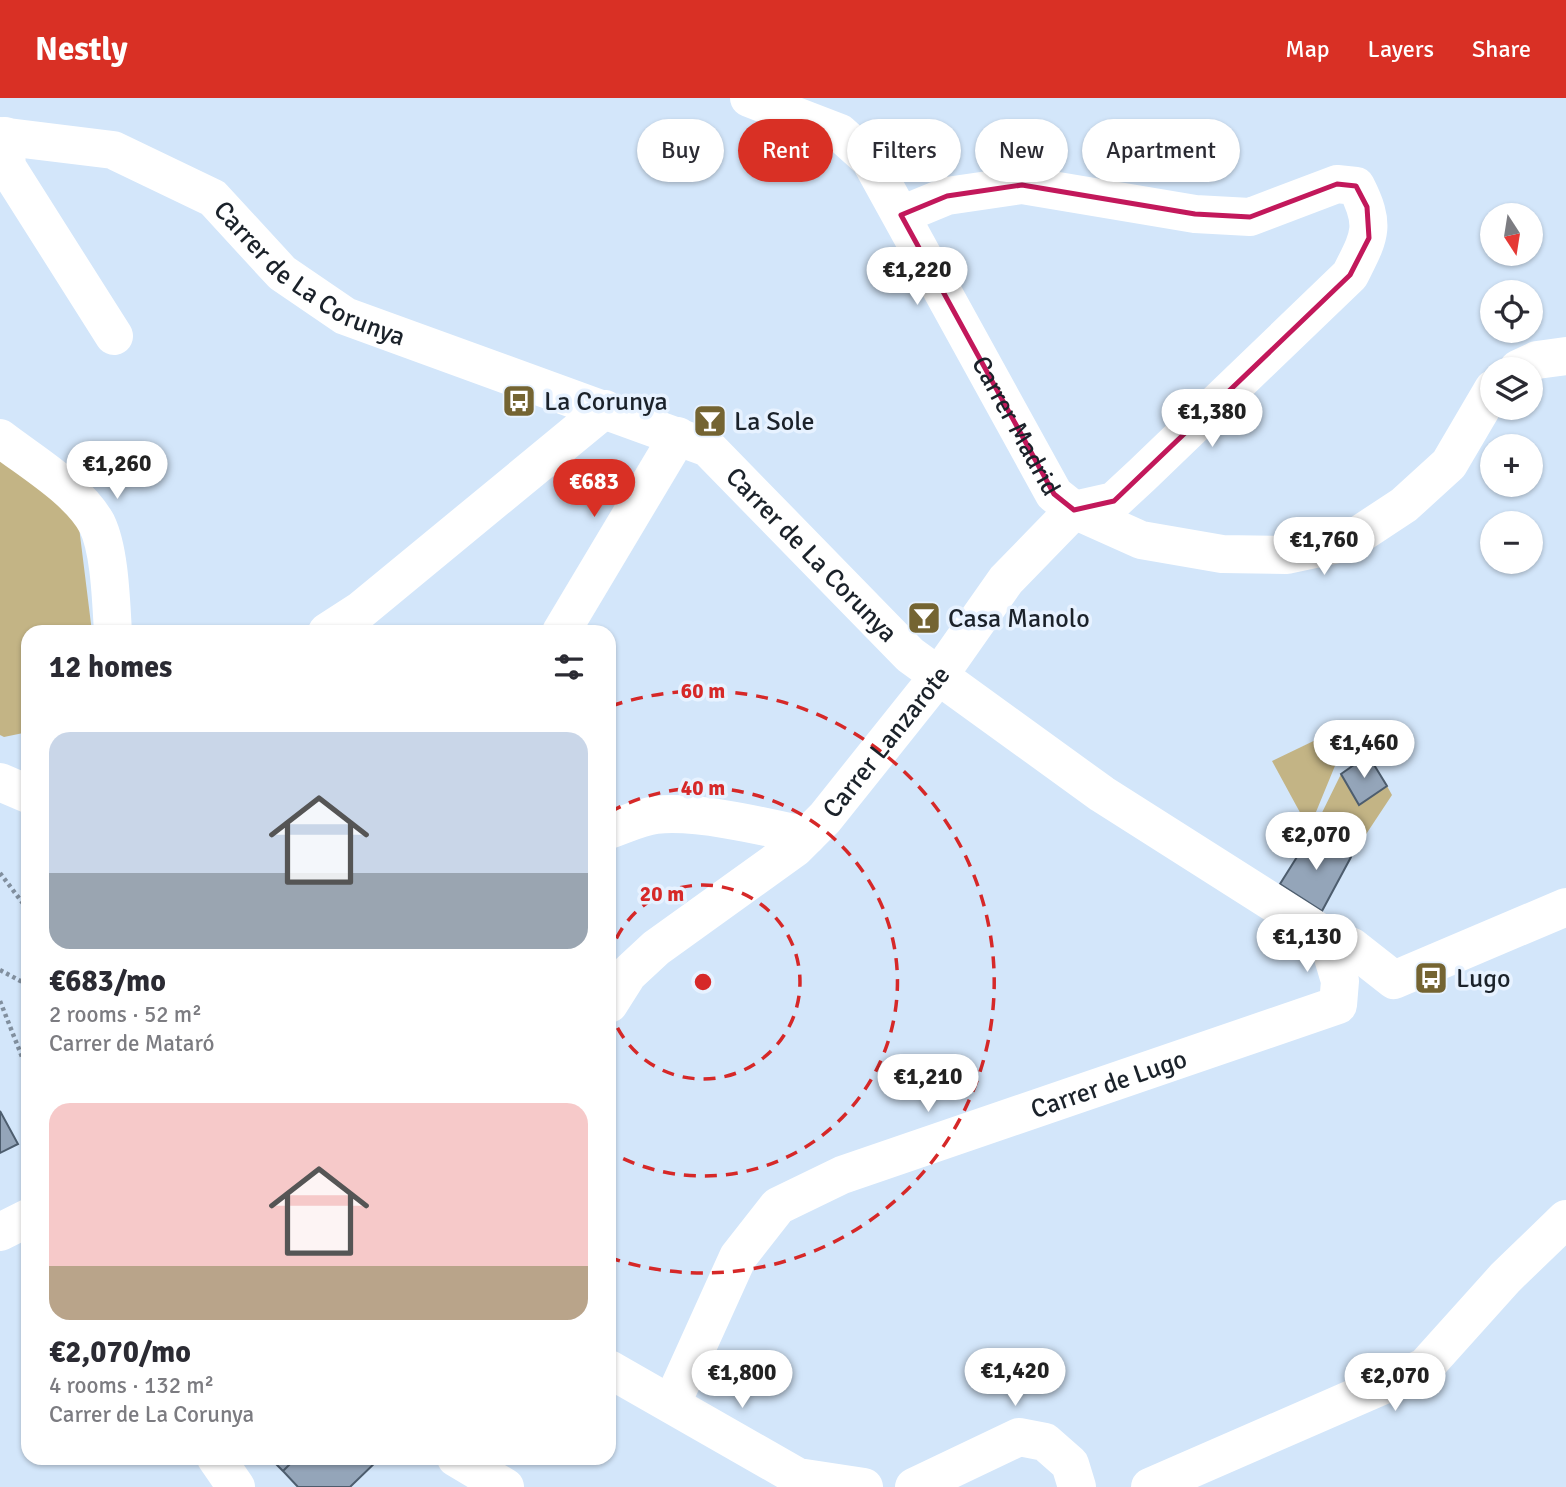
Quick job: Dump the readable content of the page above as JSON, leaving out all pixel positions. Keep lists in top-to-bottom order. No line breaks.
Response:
{"streets":{"street":["Carrer de La Corunya","Carrer Madrid","Carrer Lanzarote","Carrer de Lugo"]},"crossings":[["Carrer de La Corunya","Carrer Lanzarote"],["Carrer de La Corunya","Carrer de Lugo"],["Carrer Madrid","Carrer Lanzarote"]],"places":{"bus stop":["La Corunya","Lugo"],"bar":["La Sole","Casa Manolo"]},"north":"bottom","page":{"header":"Nestly","nav":["Map","Layers","Share"],"chip":["Buy","Rent","Filters","New","Apartment"],"map_buttons":["+","−"],"price":["€1,220","€1,380","€1,260","€683","€1,760","€1,460","€2,070","€1,130","€1,210","€1,420","€1,800","€2,070"],"heading":"12 homes","list":[{"name":"€683/mo","note":"2 rooms · 52 m² · Carrer de Mataró"},{"name":"€2,070/mo","note":"4 rooms · 132 m² · Carrer de La Corunya"}]},"rings":["60 m","40 m","20 m"]}
